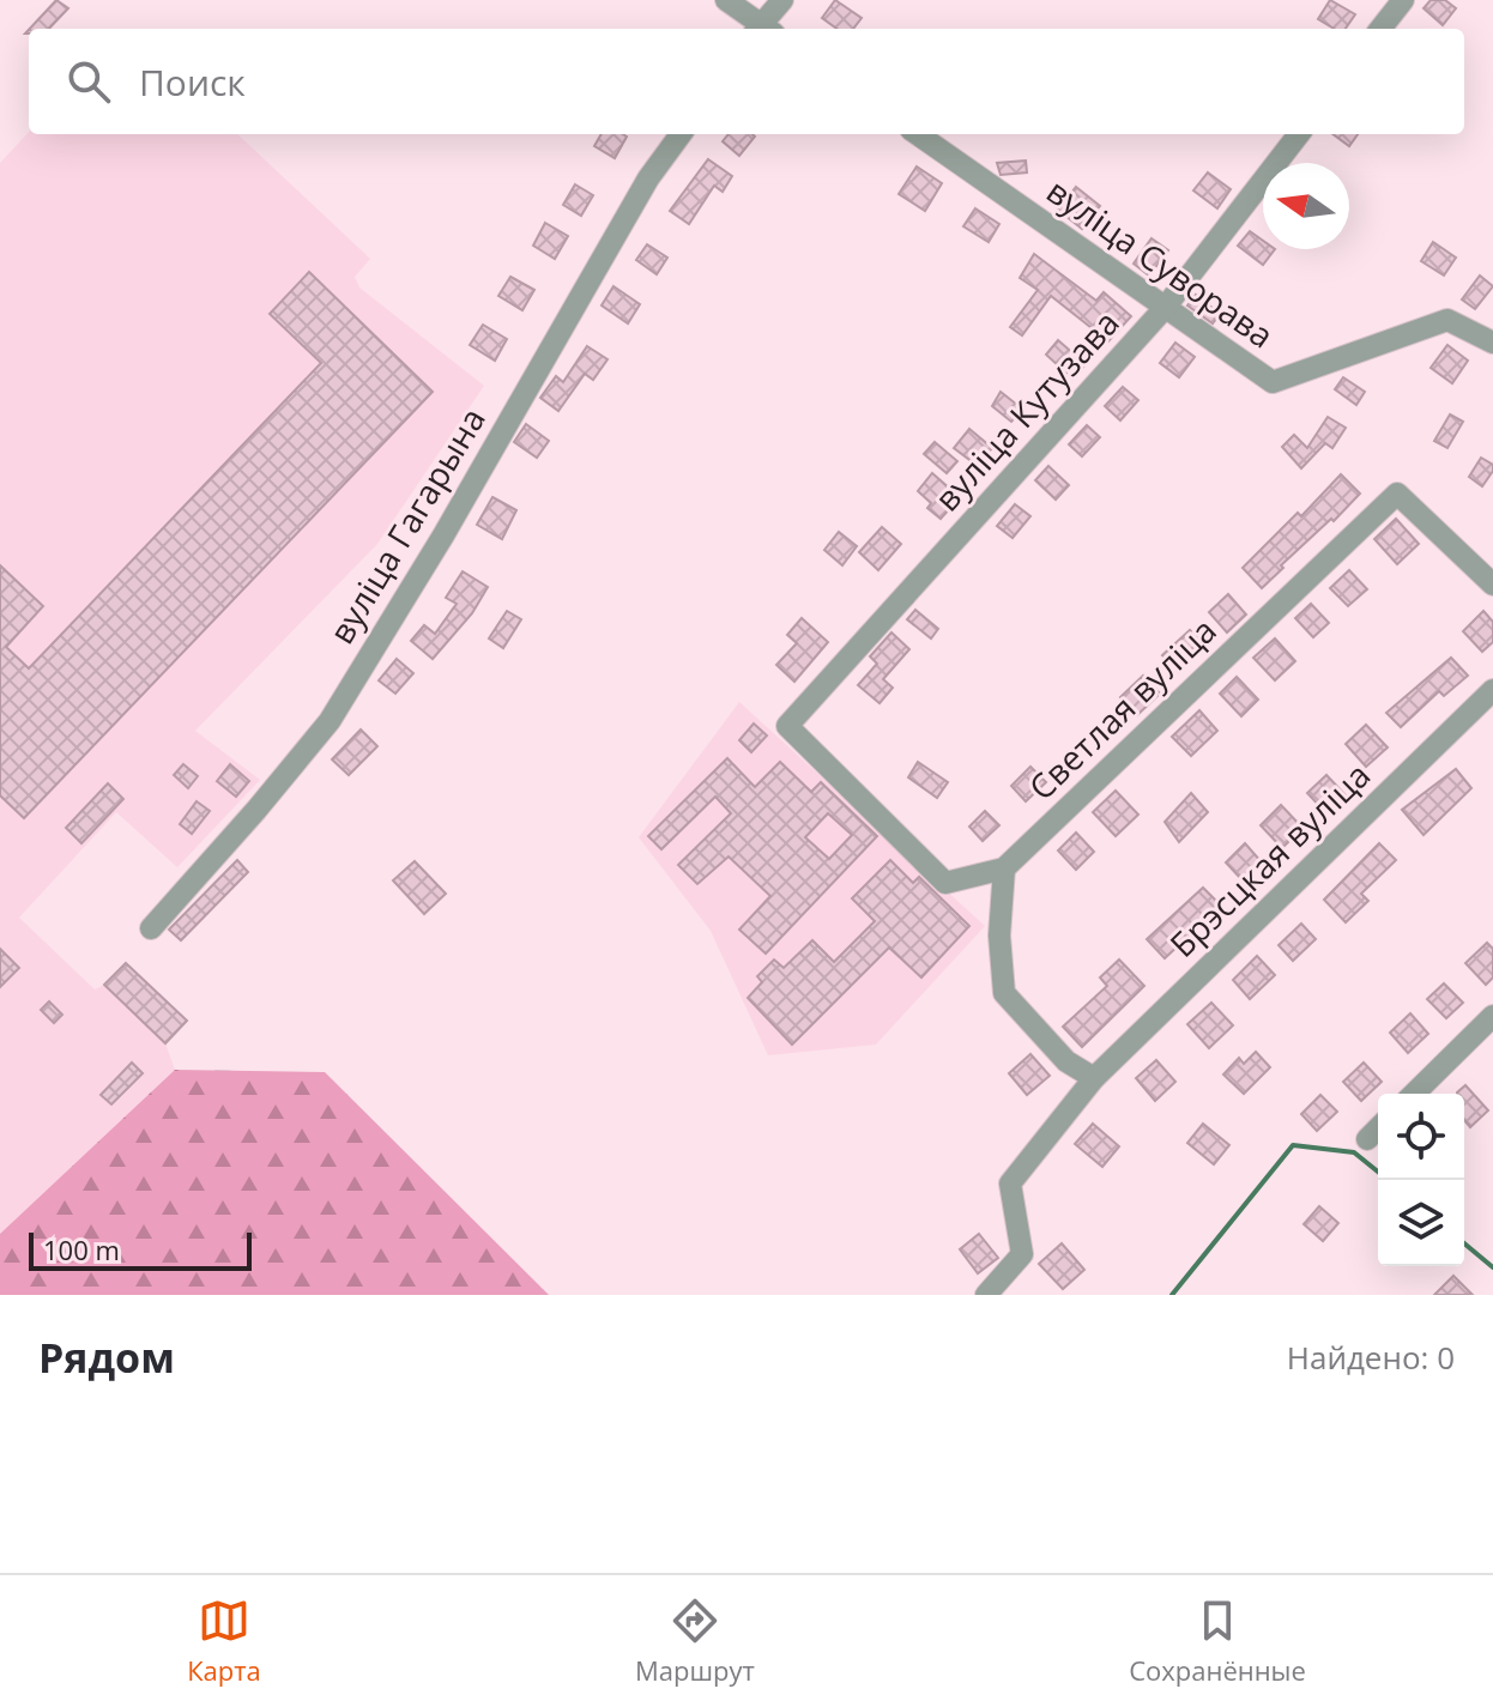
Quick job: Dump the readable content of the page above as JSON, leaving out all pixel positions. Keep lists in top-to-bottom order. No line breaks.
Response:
{"streets":{"street":["вуліца Суворава","вуліца Кутузава","вуліца Гагарына","Светлая вуліца","Брэсцкая вуліца"]},"crossings":[["вуліца Суворава","вуліца Кутузава"],["вуліца Кутузава","Светлая вуліца"]],"scale_bar":"100 m","north":"left","page":{"search":"Поиск","scale":"100 m","heading":["Рядом","Найдено: 0"],"nav":["Карта","Маршрут","Сохранённые"]}}
